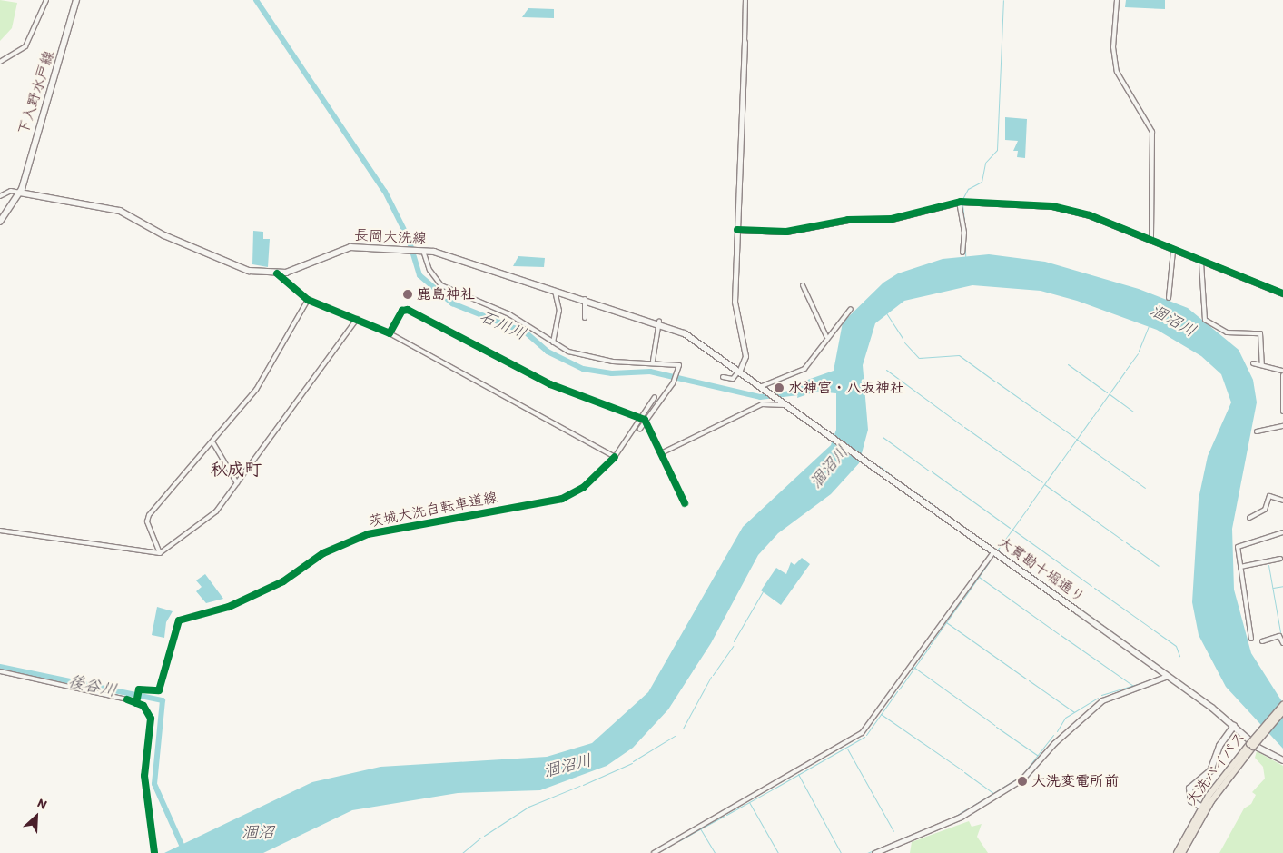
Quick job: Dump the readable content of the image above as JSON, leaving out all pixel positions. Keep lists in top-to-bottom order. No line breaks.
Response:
{"streets":{"highway":["大洗バイパス"],"main road":["下入野水戸線","長岡大洗線","大貫勘十堀通り"],"cycle path":["茨城大洗自転車道線"]},"crossings":[["下入野水戸線","長岡大洗線"],["長岡大洗線","大貫勘十堀通り"]],"districts":["秋成町"],"water":["涸沼川","石川川","後谷川","涸沼"],"places":["鹿島神社","水神宮・八坂神社","大洗変電所前"],"north":"top right"}
